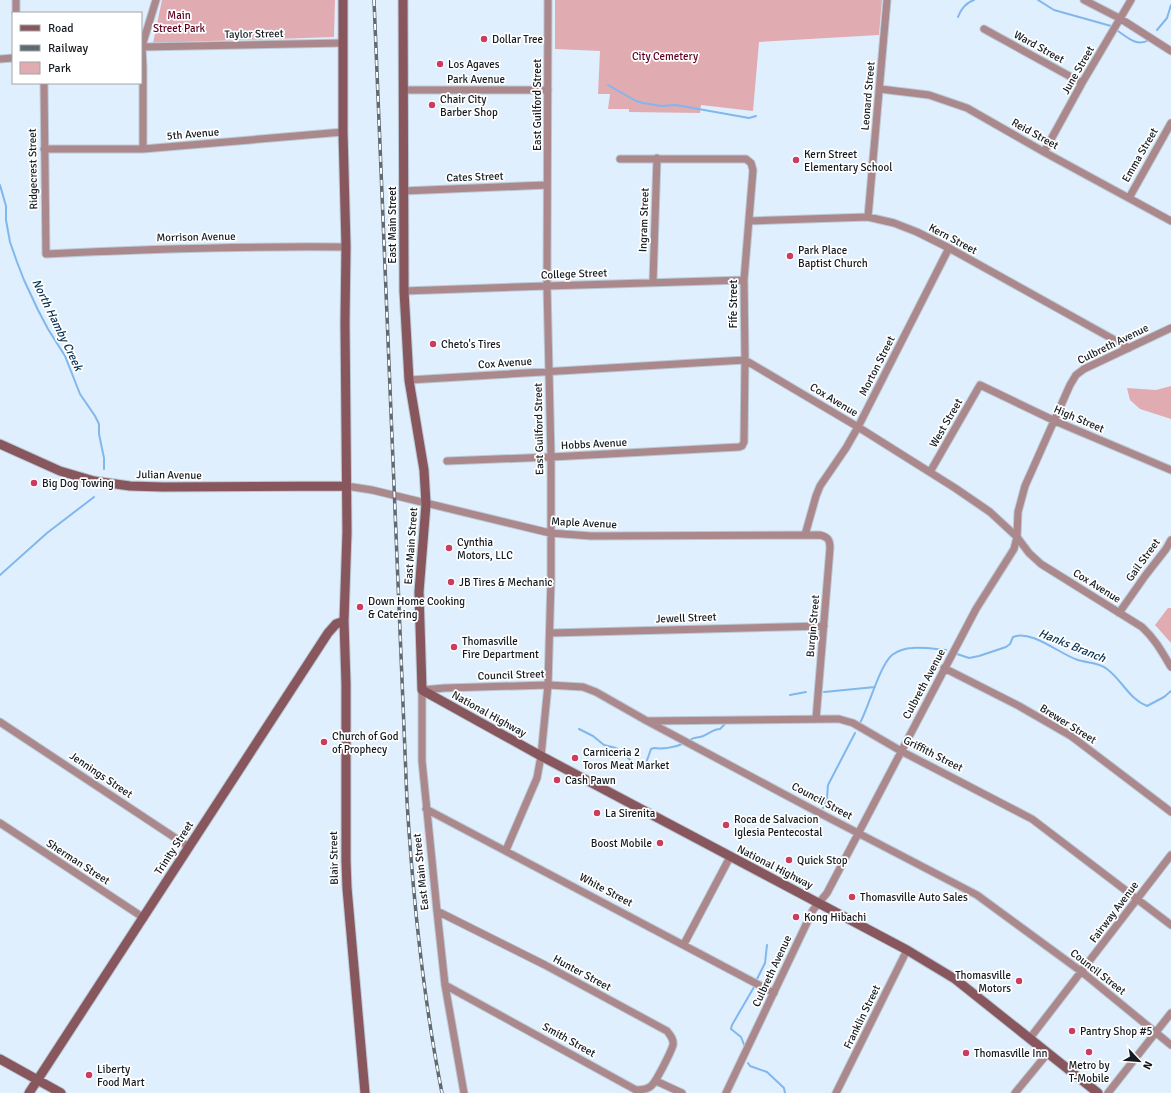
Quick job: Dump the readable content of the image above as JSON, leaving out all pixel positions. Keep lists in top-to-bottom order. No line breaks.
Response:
{"streets":{"street":["Taylor Street","Ward Street","June Street","Park Avenue","Leonard Street","East Guilford Street","5th Avenue","Reid Street","Emma Street","Ridgecrest Street","Cates Street","Ingram Street","East Main Street","Morrison Avenue","Kern Street","College Street","Fife Street","Culbreth Avenue","Cox Avenue","Morton Street","High Street","West Street","Hobbs Avenue","Julian Avenue","Maple Avenue","Gail Street","Jewell Street","Burgin Street","Council Street","National Highway","Brewer Street","Griffith Street","Jennings Street","Trinity Street","Blair Street","Sherman Street","White Street","Fairway Avenue","Hunter Street","Franklin Street","Smith Street"]},"crossings":[["Ward Street","June Street"],["June Street","Reid Street"],["Park Avenue","East Guilford Street"],["Park Avenue","East Main Street"],["Leonard Street","Reid Street"],["Leonard Street","Kern Street"],["East Guilford Street","Cates Street"],["East Guilford Street","College Street"],["East Guilford Street","Cox Avenue"],["East Guilford Street","Hobbs Avenue"],["East Guilford Street","Maple Avenue"],["East Guilford Street","Jewell Street"],["East Guilford Street","Council Street"],["East Guilford Street","National Highway"],["East Guilford Street","White Street"],["5th Avenue","Ridgecrest Street"],["Reid Street","Emma Street"],["Ridgecrest Street","Morrison Avenue"],["Cates Street","East Main Street"],["Ingram Street","College Street"],["Ingram Street","Fife Street"],["East Main Street","College Street"],["East Main Street","Cox Avenue"],["East Main Street","Maple Avenue"],["East Main Street","Council Street"],["East Main Street","National Highway"],["East Main Street","White Street"],["East Main Street","Hunter Street"],["East Main Street","Smith Street"],["Kern Street","Fife Street"],["Kern Street","Culbreth Avenue"],["Kern Street","Morton Street"],["College Street","Fife Street"],["Fife Street","Cox Avenue"],["Fife Street","Hobbs Avenue"],["Culbreth Avenue","Cox Avenue"],["Culbreth Avenue","High Street"],["Culbreth Avenue","Council Street"],["Culbreth Avenue","National Highway"],["Culbreth Avenue","Brewer Street"],["Culbreth Avenue","Griffith Street"],["Culbreth Avenue","White Street"],["Cox Avenue","Morton Street"],["Cox Avenue","West Street"],["Cox Avenue","Gail Street"],["Morton Street","Maple Avenue"],["High Street","West Street"],["Julian Avenue","Maple Avenue"],["Maple Avenue","Burgin Street"],["Jewell Street","Burgin Street"],["Burgin Street","Griffith Street"],["Council Street","National Highway"],["Council Street","Griffith Street"],["Council Street","Fairway Avenue"],["National Highway","Fairway Avenue"],["National Highway","Franklin Street"],["Griffith Street","Fairway Avenue"],["Jennings Street","Trinity Street"],["Trinity Street","Blair Street"],["Trinity Street","Sherman Street"],["Hunter Street","Smith Street"]],"water":["North Hamby Creek","Hanks Branch"],"parks":["Main Street Park","City Cemetery"],"places":["Dollar Tree","Los Agaves","Chair City Barber Shop","Kern Street Elementary School","Park Place Baptist Church","Cheto's Tires","Big Dog Towing","Cynthia Motors, LLC","JB Tires & Mechanic","Down Home Cooking & Catering","Thomasville Fire Department","Church of God of Prophecy","Carniceria 2 Toros Meat Market","Cash Pawn","La Sirenita","Roca de Salvacion Iglesia Pentecostal","Boost Mobile","Quick Stop","Thomasville Auto Sales","Kong Hibachi","Thomasville Motors","Pantry Shop #5","Metro by T-Mobile","Thomasville Inn","Liberty Food Mart"],"legend":["Road","Railway","Park"],"north":"bottom right"}
